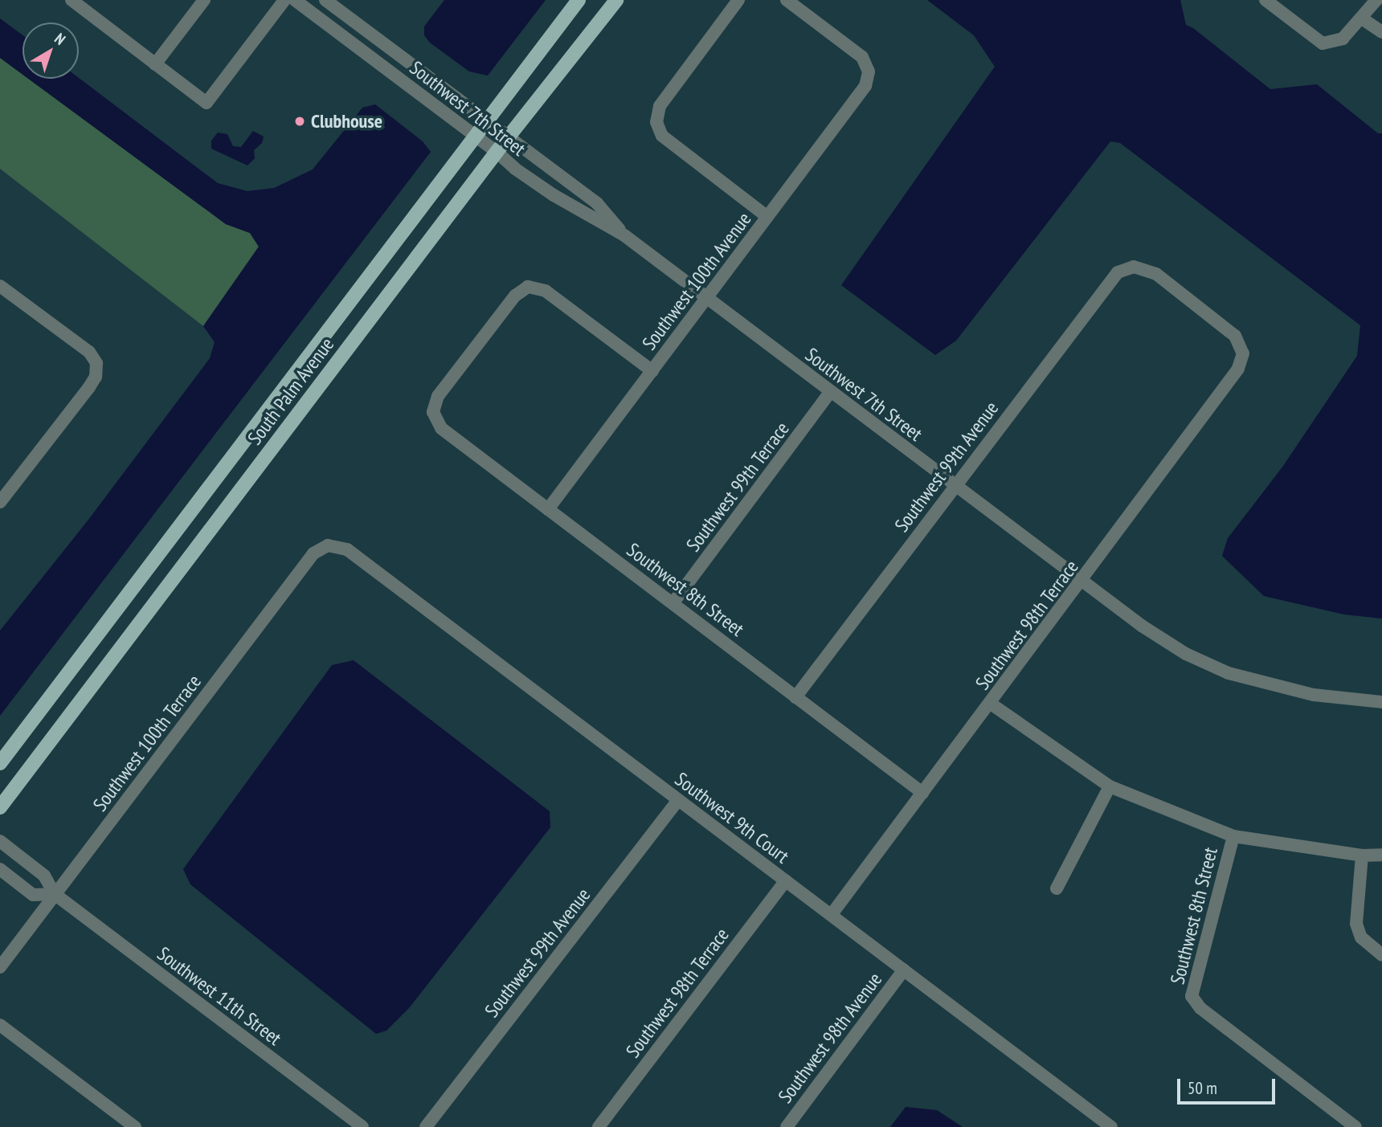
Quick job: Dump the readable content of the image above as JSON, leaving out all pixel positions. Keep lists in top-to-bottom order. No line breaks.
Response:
{"streets":{"main road":["South Palm Avenue"],"street":["Southwest 7th Street","Southwest 100th Avenue","Southwest 99th Avenue","Southwest 99th Terrace","Southwest 8th Street","Southwest 98th Terrace","Southwest 100th Terrace","Southwest 9th Court","Southwest 11th Street","Southwest 98th Avenue"]},"crossings":[["Southwest 7th Street","Southwest 100th Avenue"],["Southwest 7th Street","South Palm Avenue"],["Southwest 7th Street","Southwest 99th Avenue"],["Southwest 7th Street","Southwest 99th Terrace"],["Southwest 7th Street","Southwest 98th Terrace"],["Southwest 100th Avenue","Southwest 8th Street"],["Southwest 99th Avenue","Southwest 8th Street"],["Southwest 99th Avenue","Southwest 98th Terrace"],["Southwest 99th Avenue","Southwest 9th Court"],["Southwest 99th Terrace","Southwest 8th Street"],["Southwest 8th Street","Southwest 98th Terrace"],["Southwest 98th Terrace","Southwest 9th Court"],["Southwest 100th Terrace","Southwest 9th Court"],["Southwest 100th Terrace","Southwest 11th Street"],["Southwest 9th Court","Southwest 98th Avenue"]],"places":["Clubhouse"],"scale_bar":"50 m","north":"top right"}
